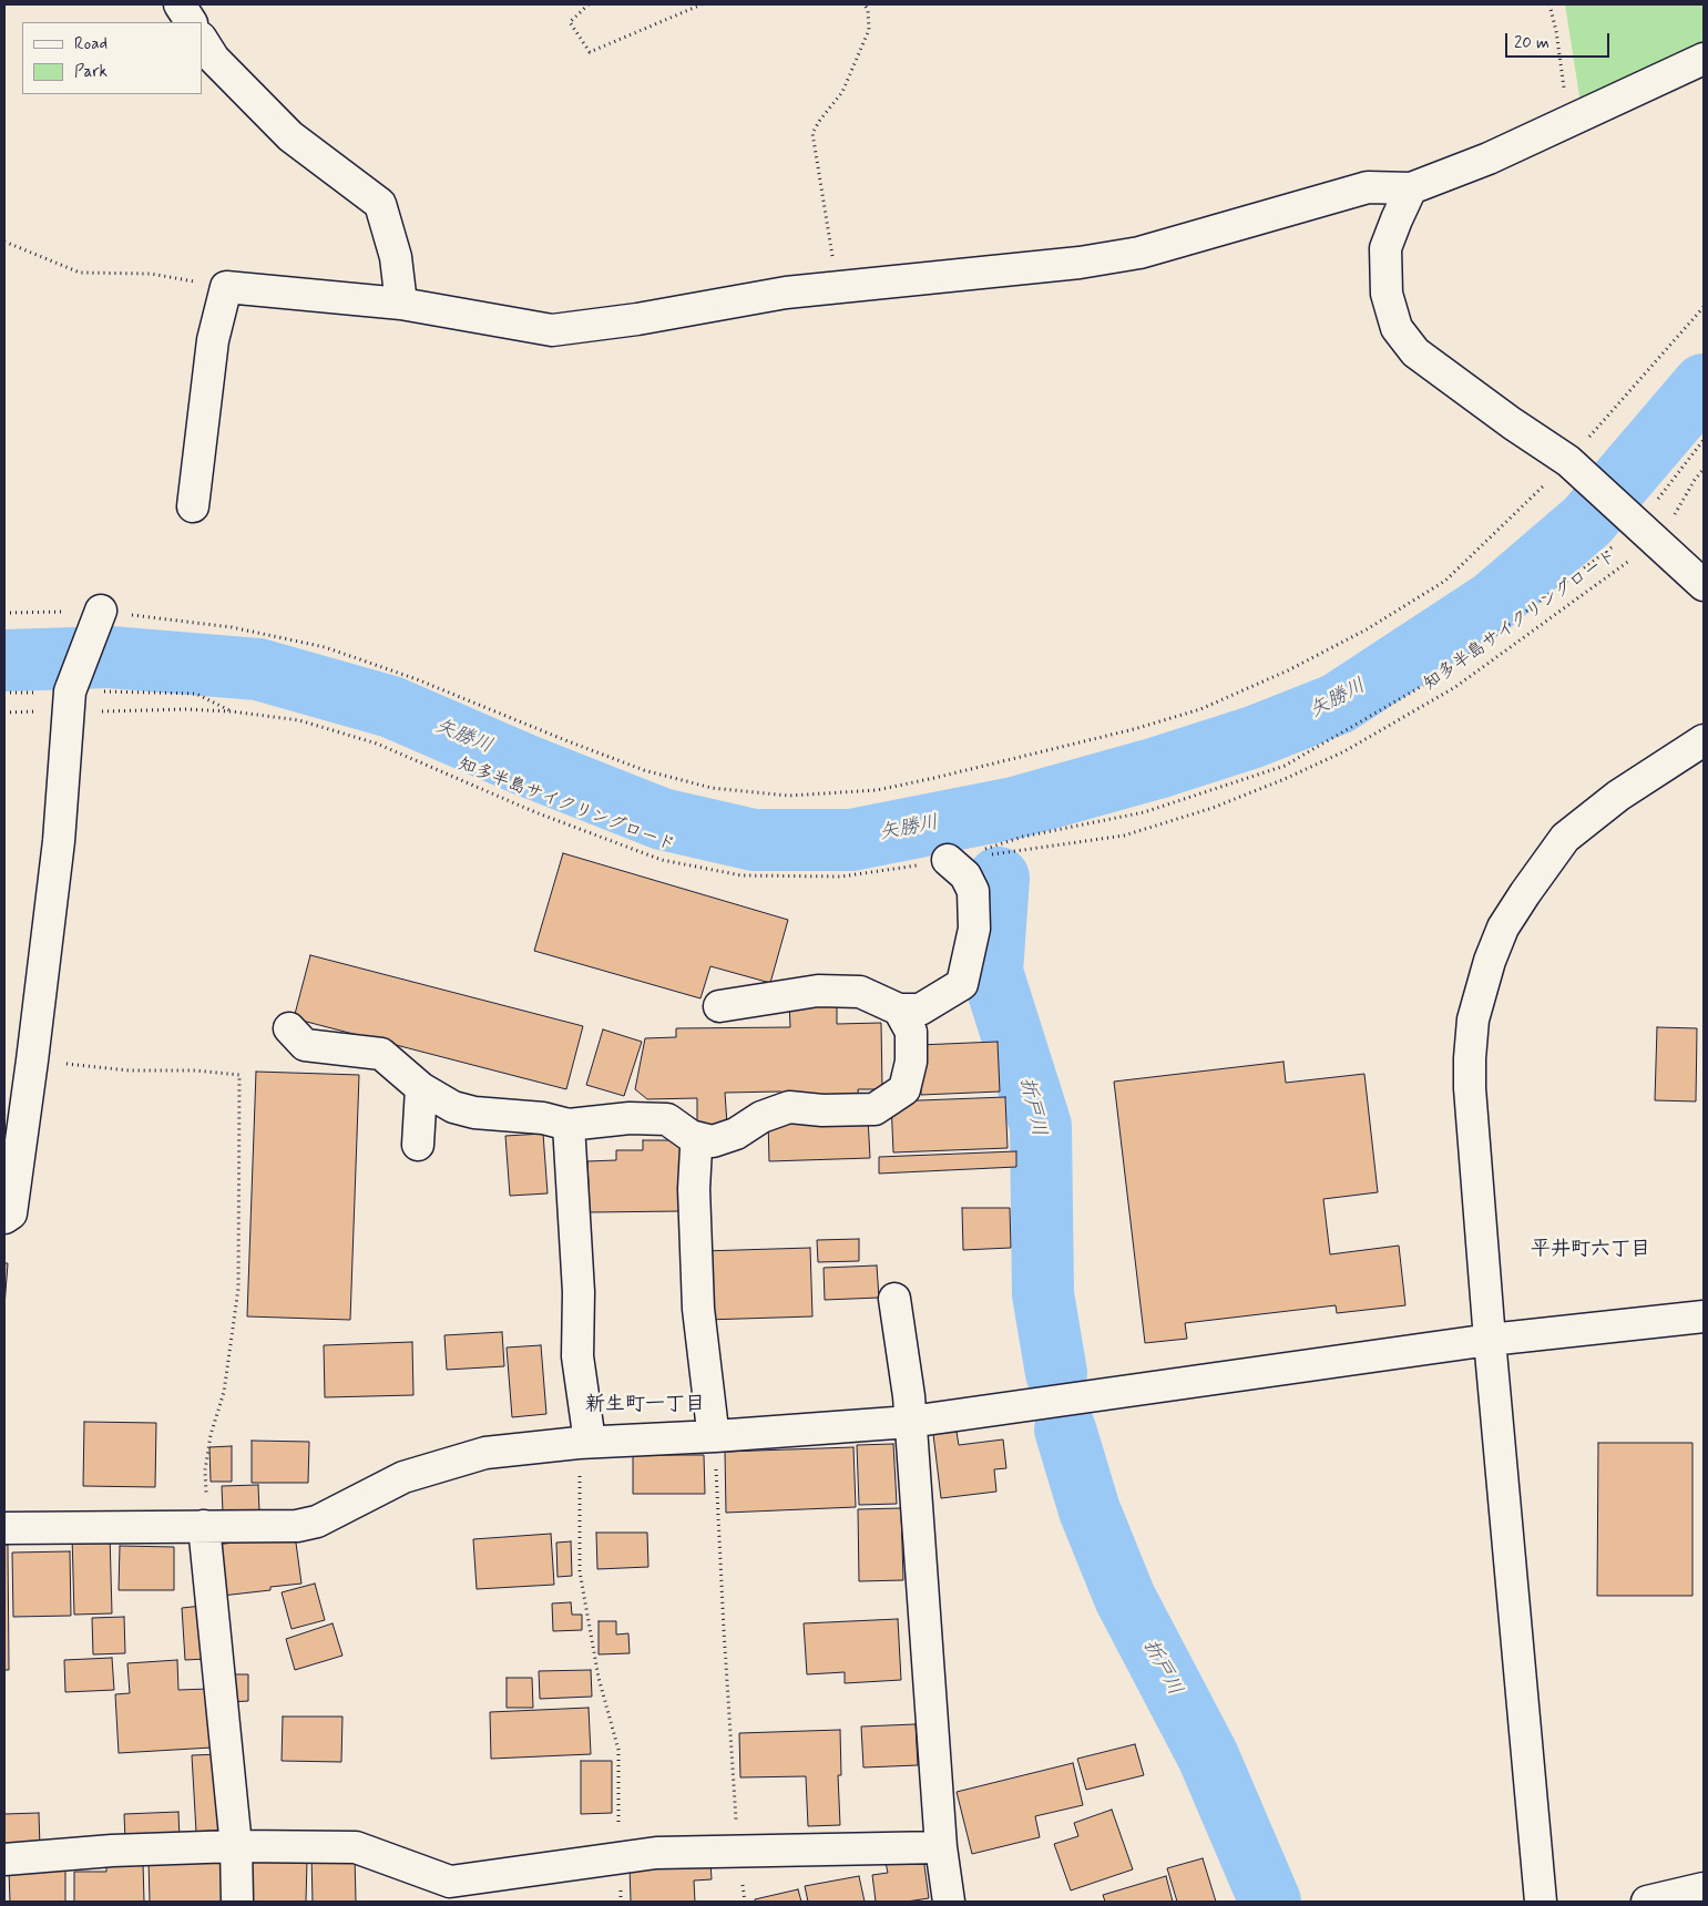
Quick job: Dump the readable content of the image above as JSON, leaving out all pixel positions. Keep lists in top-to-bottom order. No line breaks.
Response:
{"streets":{"path":["知多半島サイクリングロード"]},"districts":["平井町六丁目","新生町一丁目"],"water":["矢勝川","折戸川"],"legend":["Road","Park"],"scale_bar":"20 m"}
